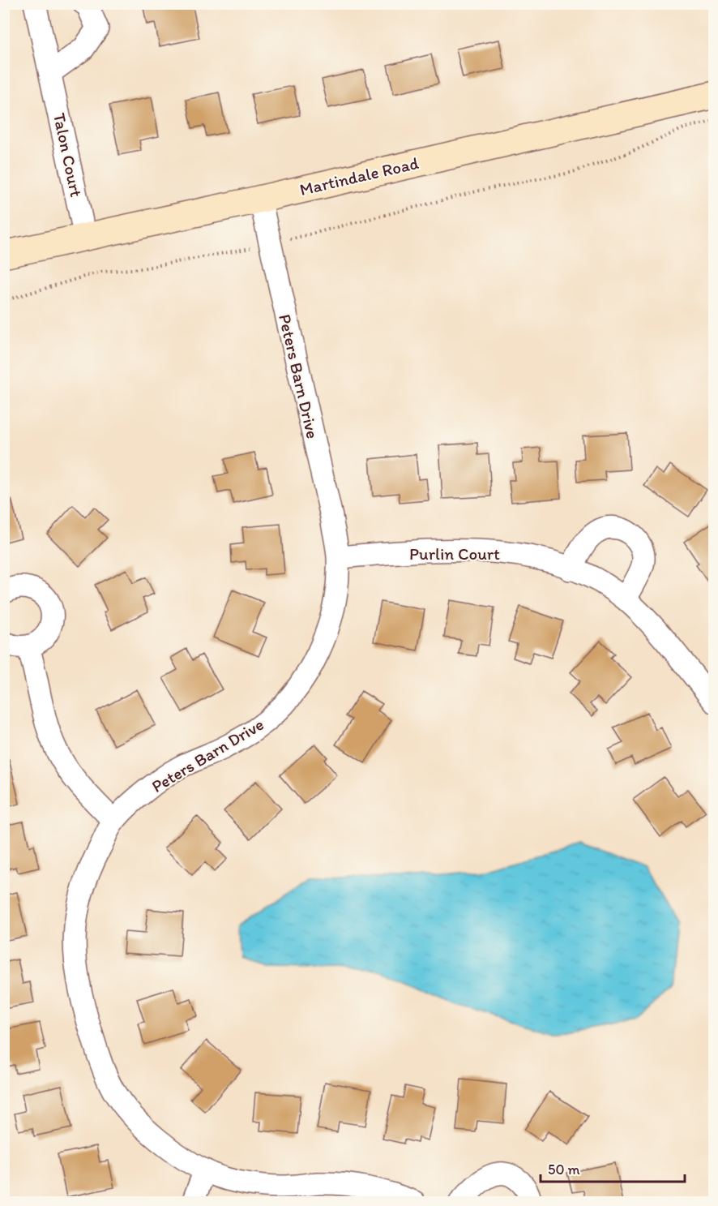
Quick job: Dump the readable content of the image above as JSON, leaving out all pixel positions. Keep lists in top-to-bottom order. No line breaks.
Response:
{"streets":{"street":["Talon Court","Martindale Road","Peters Barn Drive","Purlin Court"]},"crossings":[["Talon Court","Martindale Road"],["Martindale Road","Peters Barn Drive"],["Peters Barn Drive","Purlin Court"]],"scale_bar":"50 m"}
